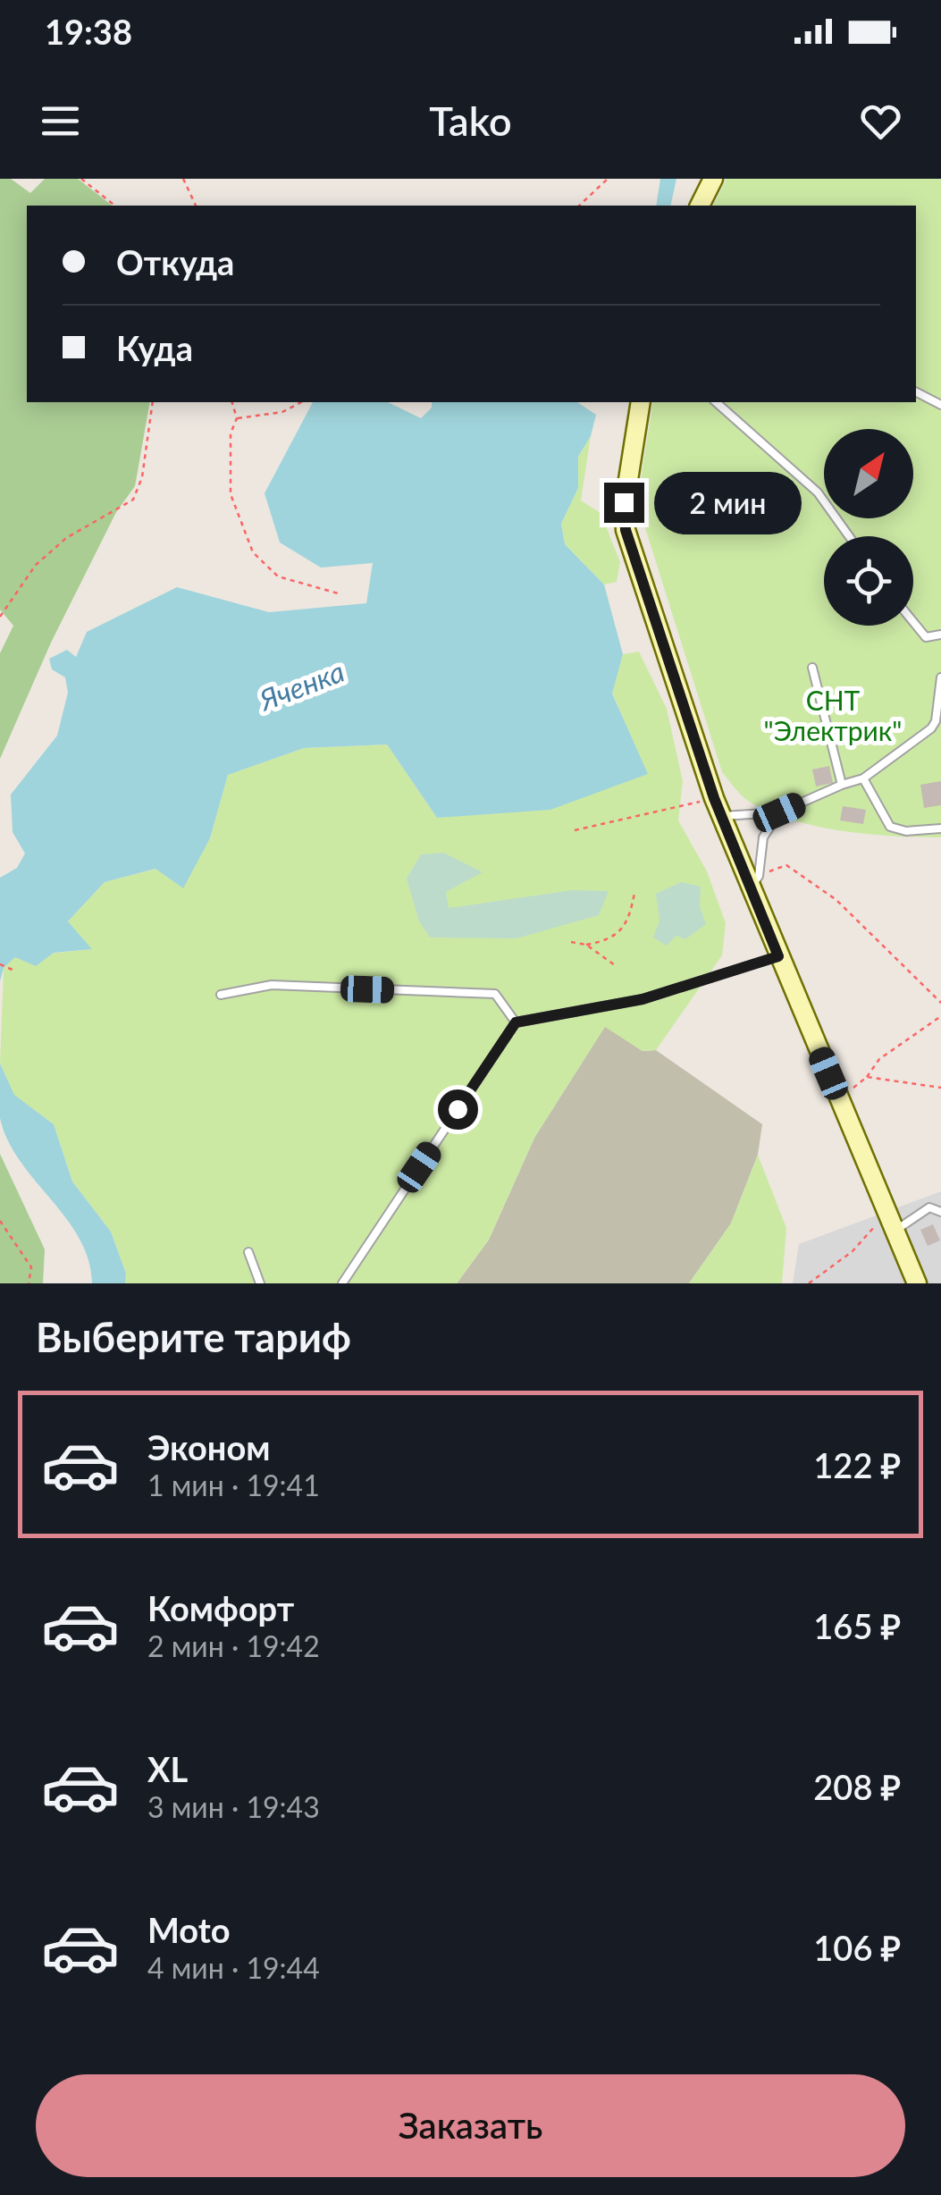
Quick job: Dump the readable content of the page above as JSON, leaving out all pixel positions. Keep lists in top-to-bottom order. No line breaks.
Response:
{"water":["Яченка"],"parks":["СНТ \"Электрик\""],"north":"top right","page":{"status":"19:38","header":"Tako","banner":["Откуда","Куда"],"bubble":"2 мин","heading":"Выберите тариф","list":[{"name":"Эконом","note":"1 мин · 19:41","value":"122 ₽"},{"name":"Комфорт","note":"2 мин · 19:42","value":"165 ₽"},{"name":"XL","note":"3 мин · 19:43","value":"208 ₽"},{"name":"Moto","note":"4 мин · 19:44","value":"106 ₽"}],"buttons":"Заказать"}}
